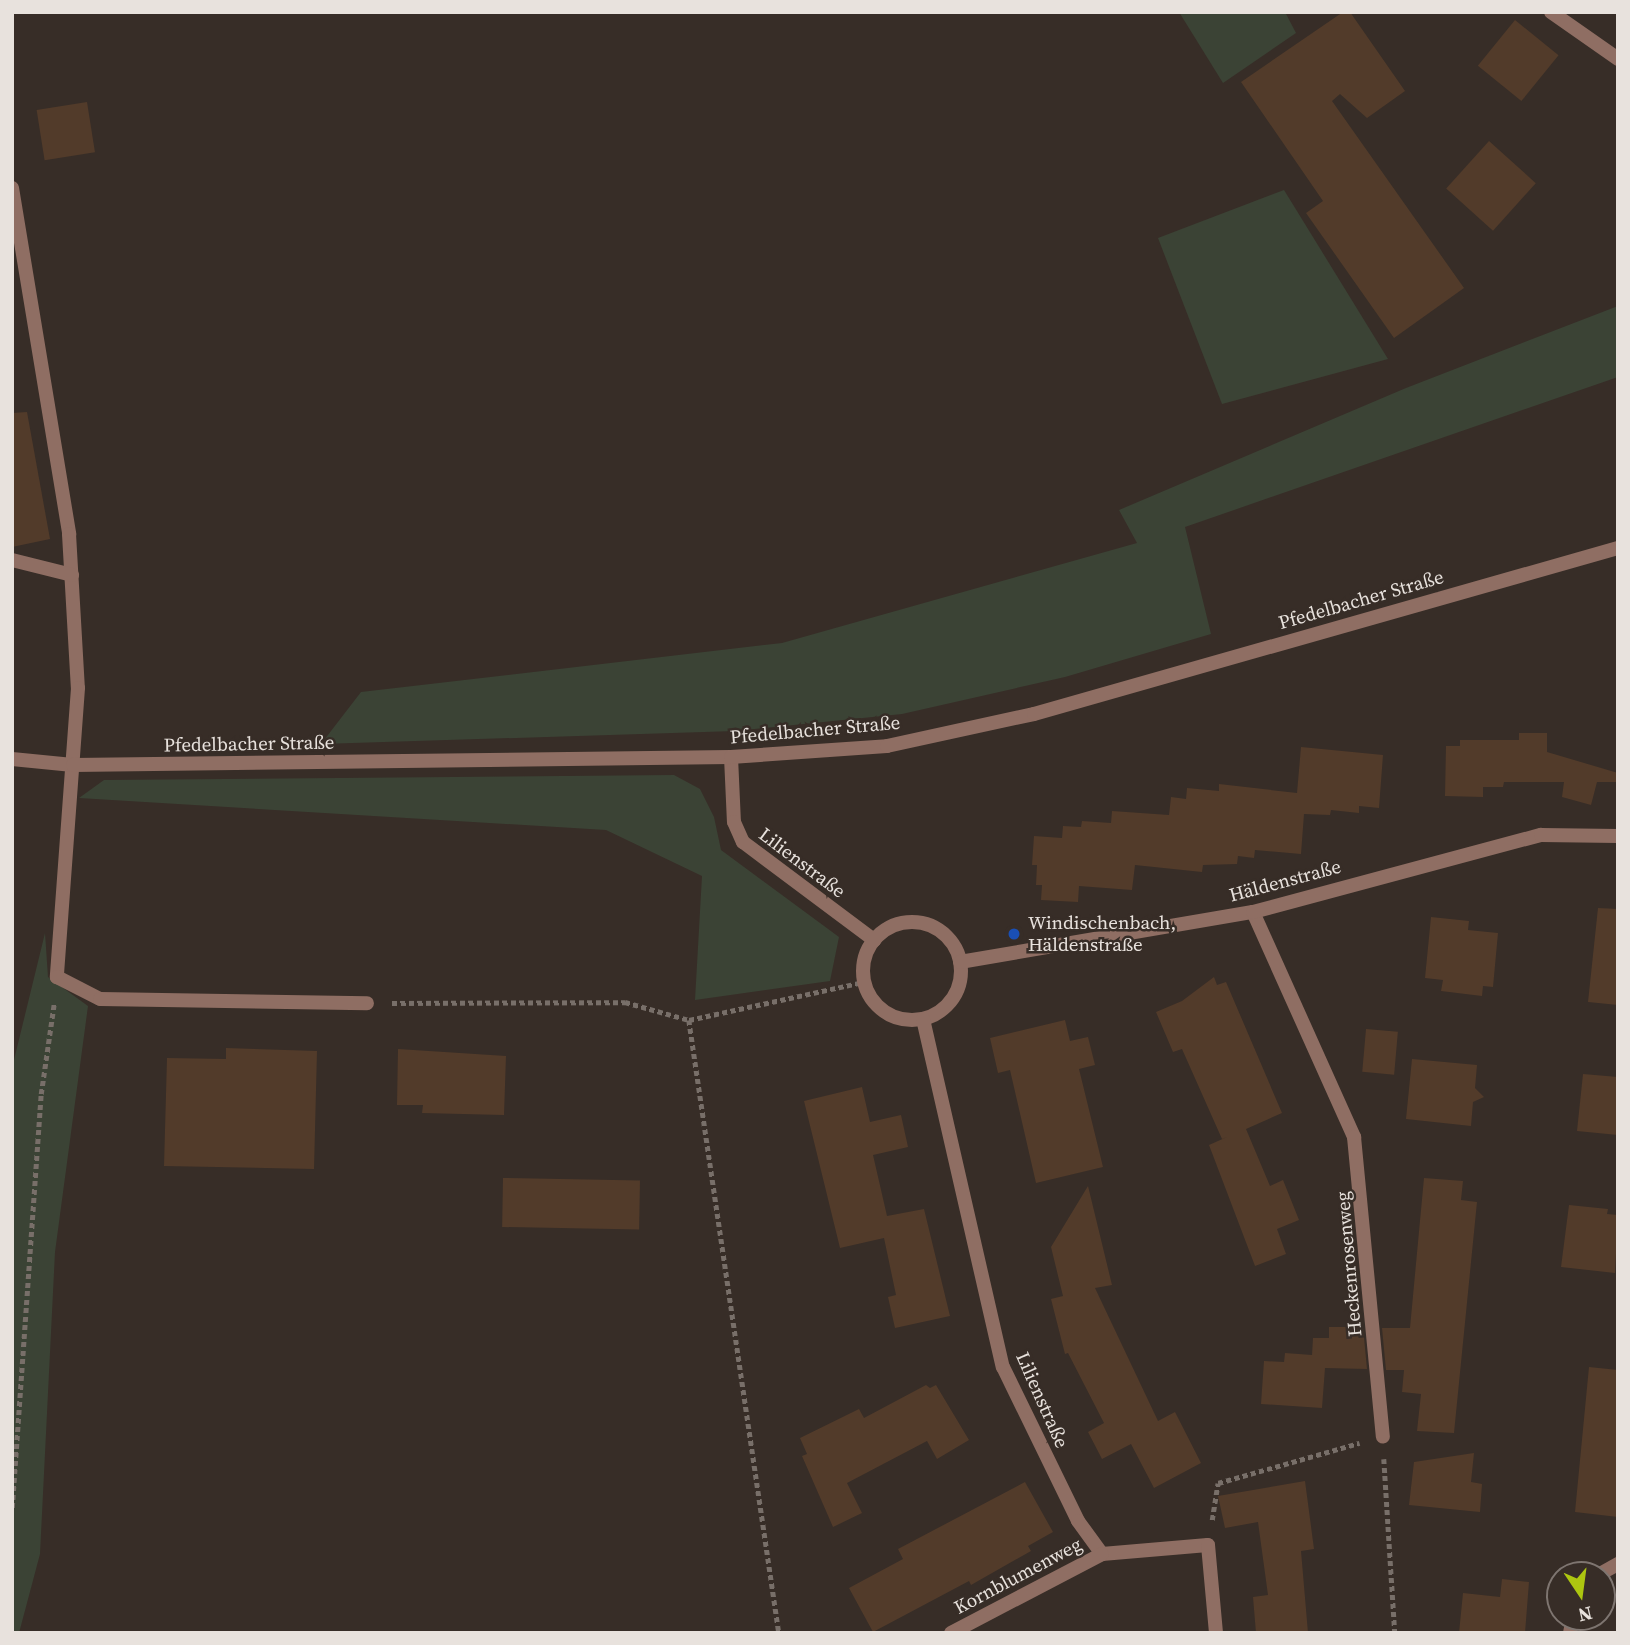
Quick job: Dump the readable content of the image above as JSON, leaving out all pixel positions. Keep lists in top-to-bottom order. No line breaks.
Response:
{"streets":{"street":["Pfedelbacher Straße","Lilienstraße","Häldenstraße","Heckenrosenweg","Kornblumenweg"]},"crossings":[["Pfedelbacher Straße","Lilienstraße"],["Lilienstraße","Häldenstraße"],["Lilienstraße","Kornblumenweg"],["Häldenstraße","Heckenrosenweg"]],"places":["Windischenbach, Häldenstraße"],"north":"bottom"}
